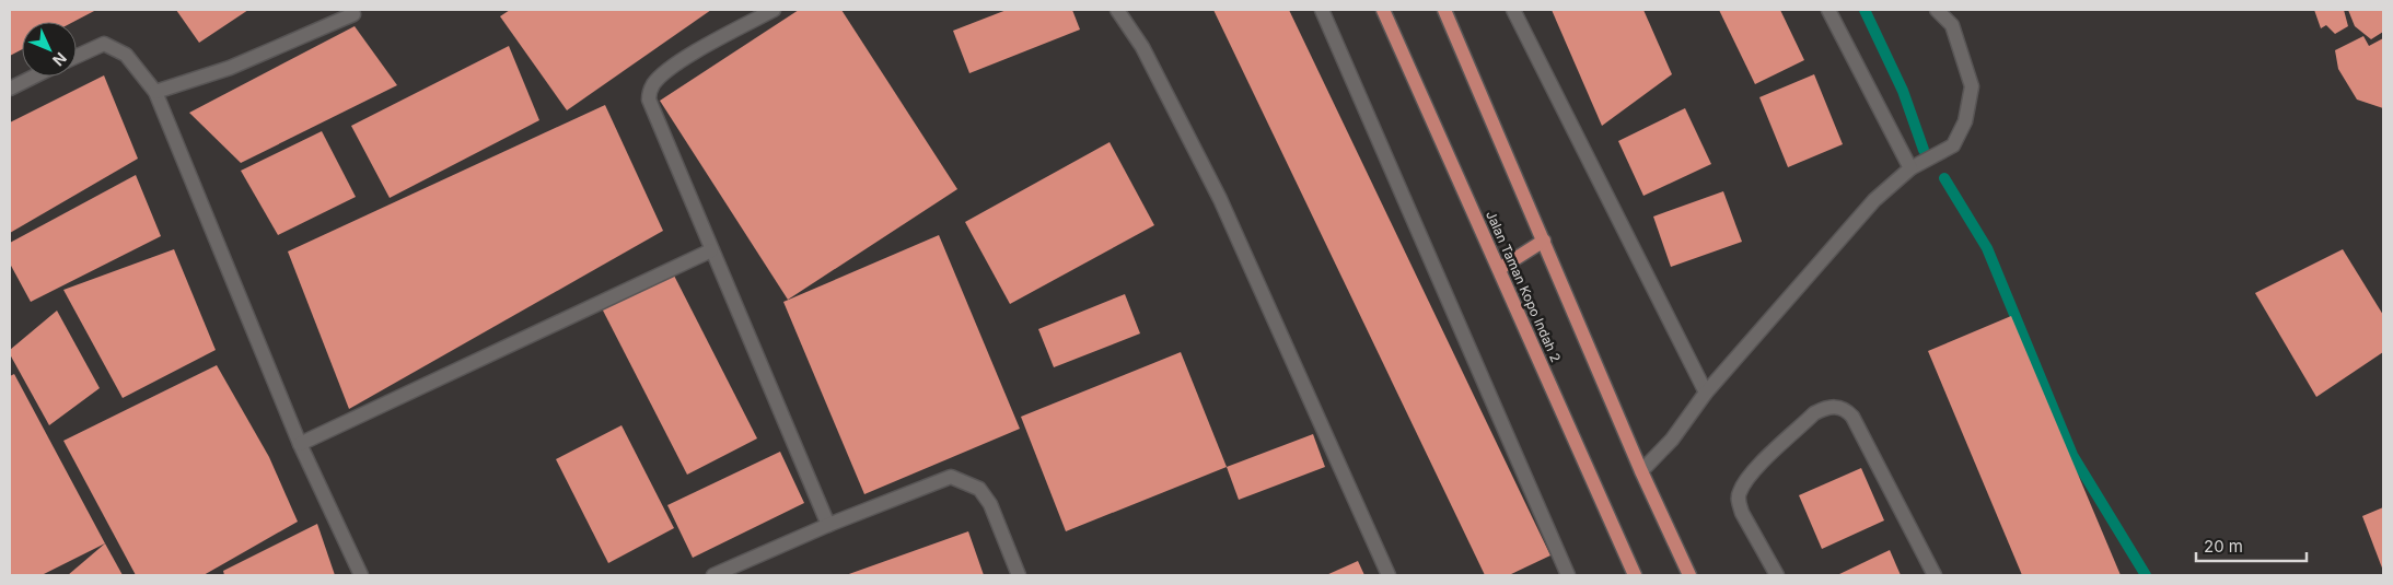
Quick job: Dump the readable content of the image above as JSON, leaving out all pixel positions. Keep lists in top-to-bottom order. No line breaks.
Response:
{"streets":{"main road":["Jalan Taman Kopo Indah 2"]},"scale_bar":"20 m","north":"bottom right"}
